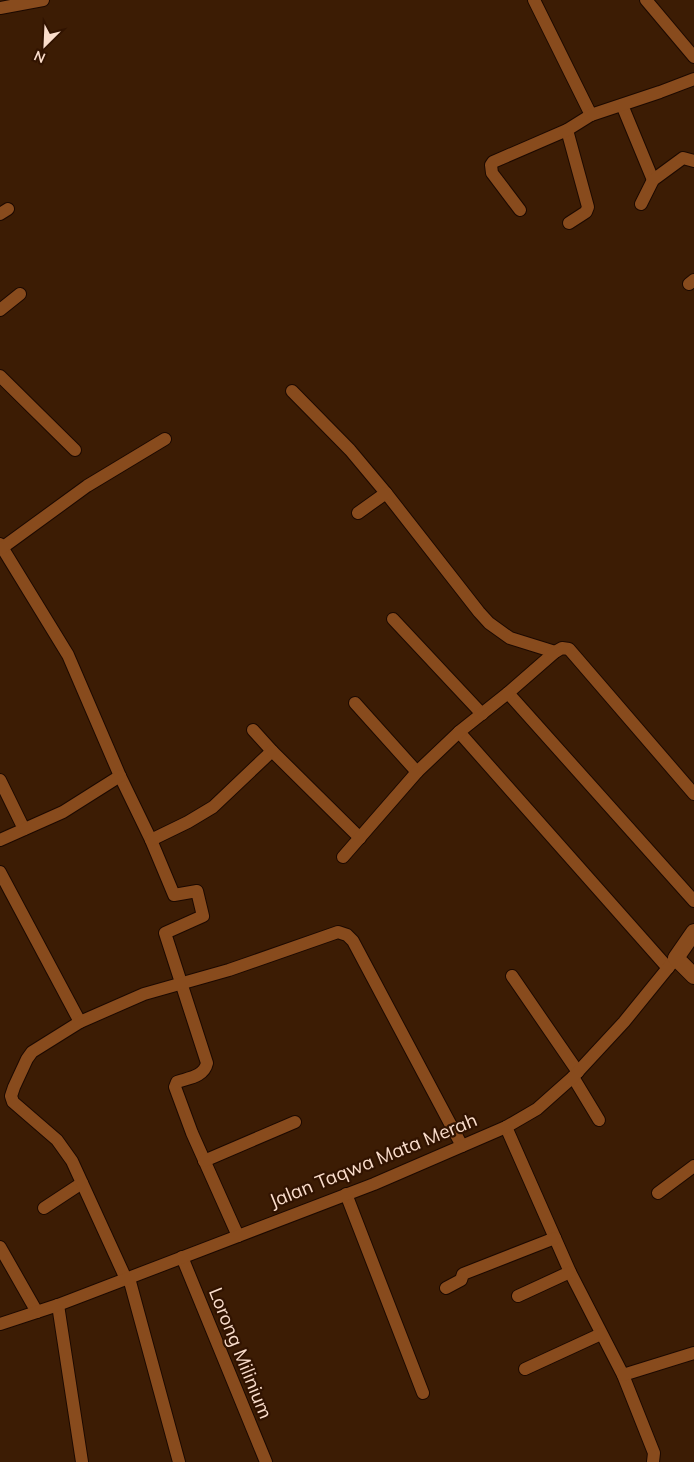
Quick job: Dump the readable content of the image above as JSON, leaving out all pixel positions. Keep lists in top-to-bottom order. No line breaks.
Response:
{"streets":{"street":["Jalan Taqwa Mata Merah","Lorong Milinium"]},"crossings":[["Jalan Taqwa Mata Merah","Lorong Milinium"]],"north":"bottom left"}
